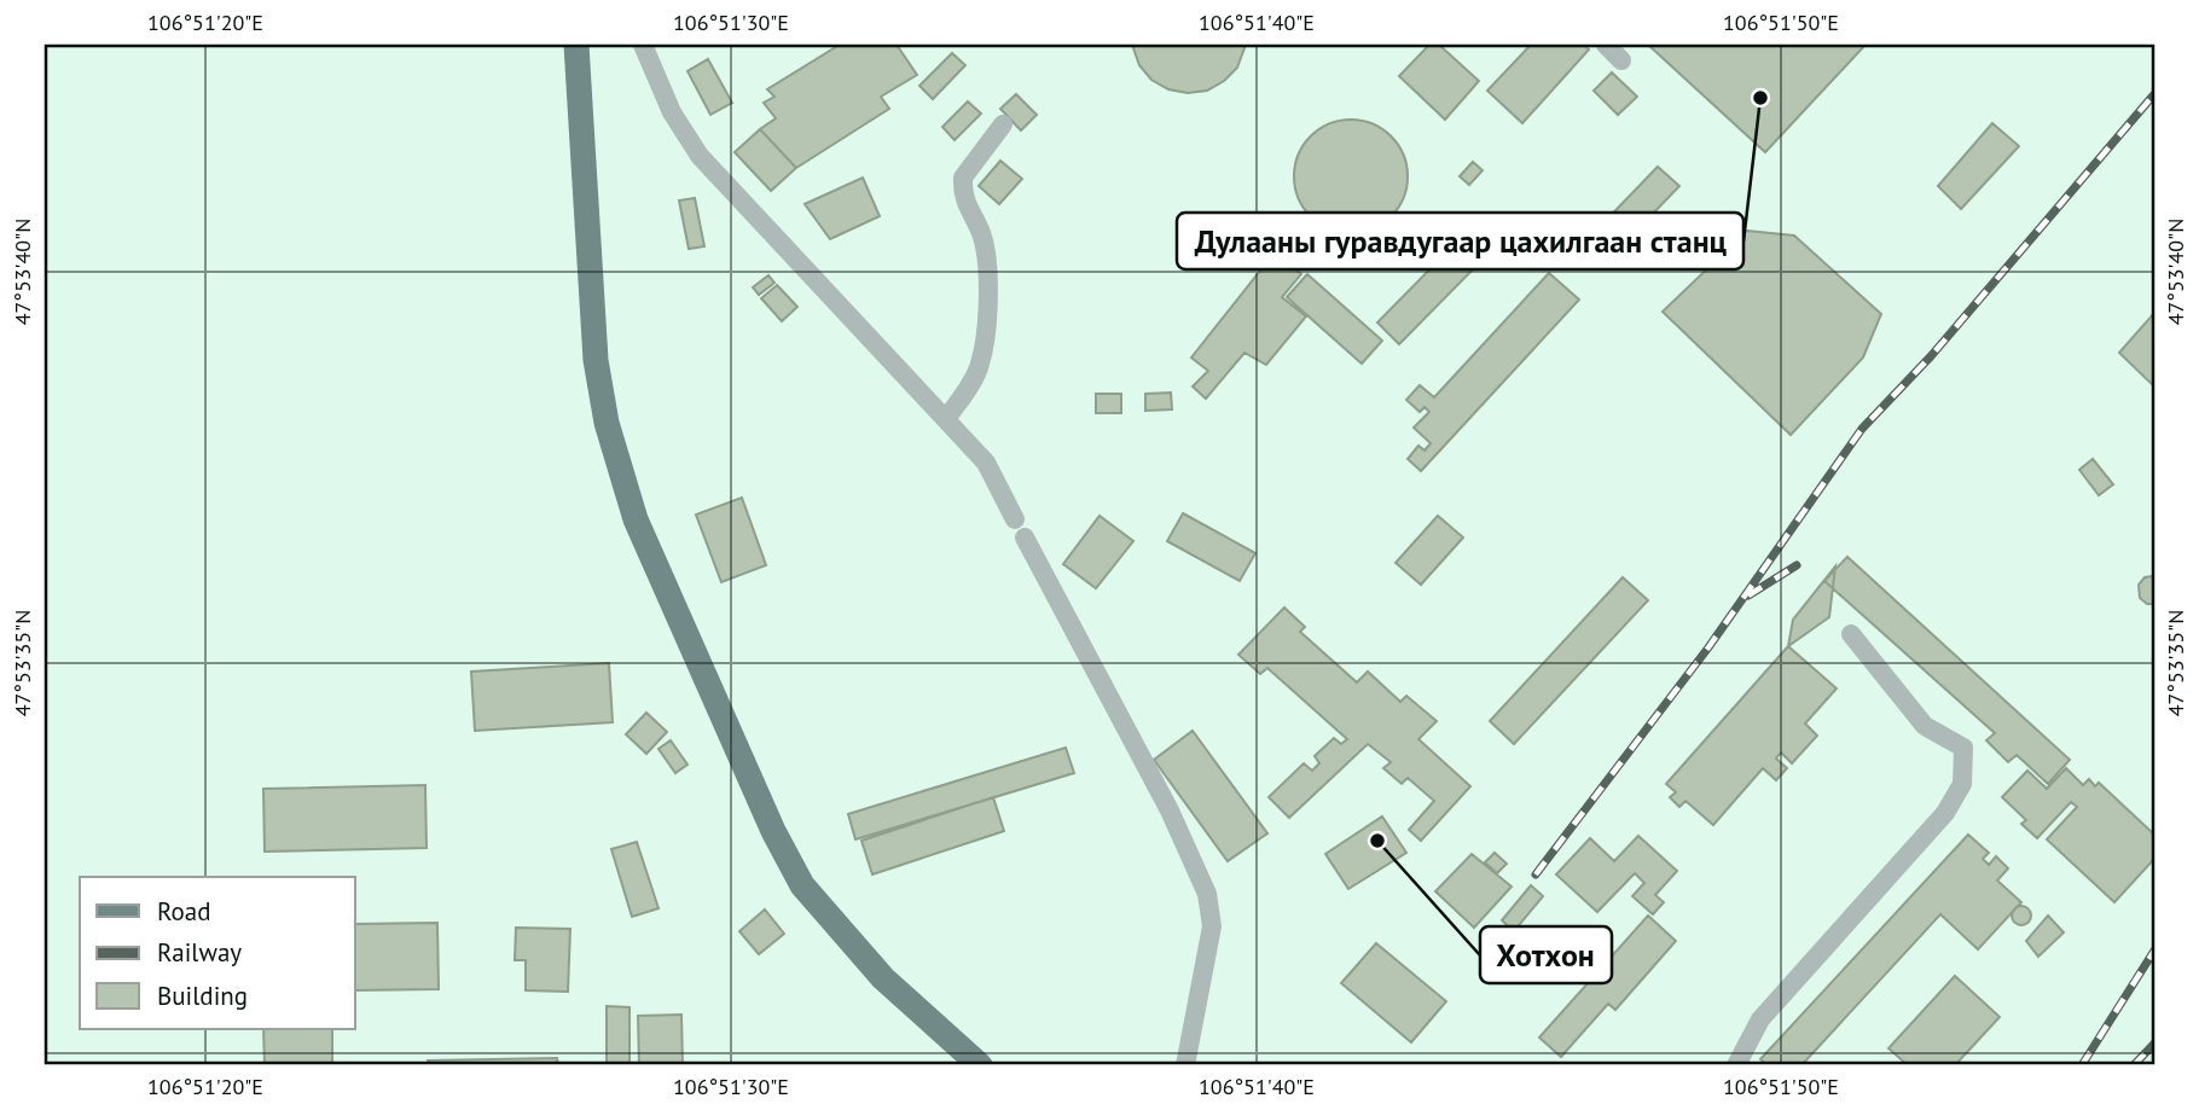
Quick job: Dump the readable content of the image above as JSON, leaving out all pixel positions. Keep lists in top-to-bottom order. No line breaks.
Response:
{"places":["Дулааны гуравдугаар цахилгаан станц","Хотхон"],"legend":["Road","Railway","Building"],"coordinates":["106°51'20\"E","106°51'30\"E","106°51'40\"E","106°51'50\"E","47°53'40\"N","47°53'35\"N"]}
